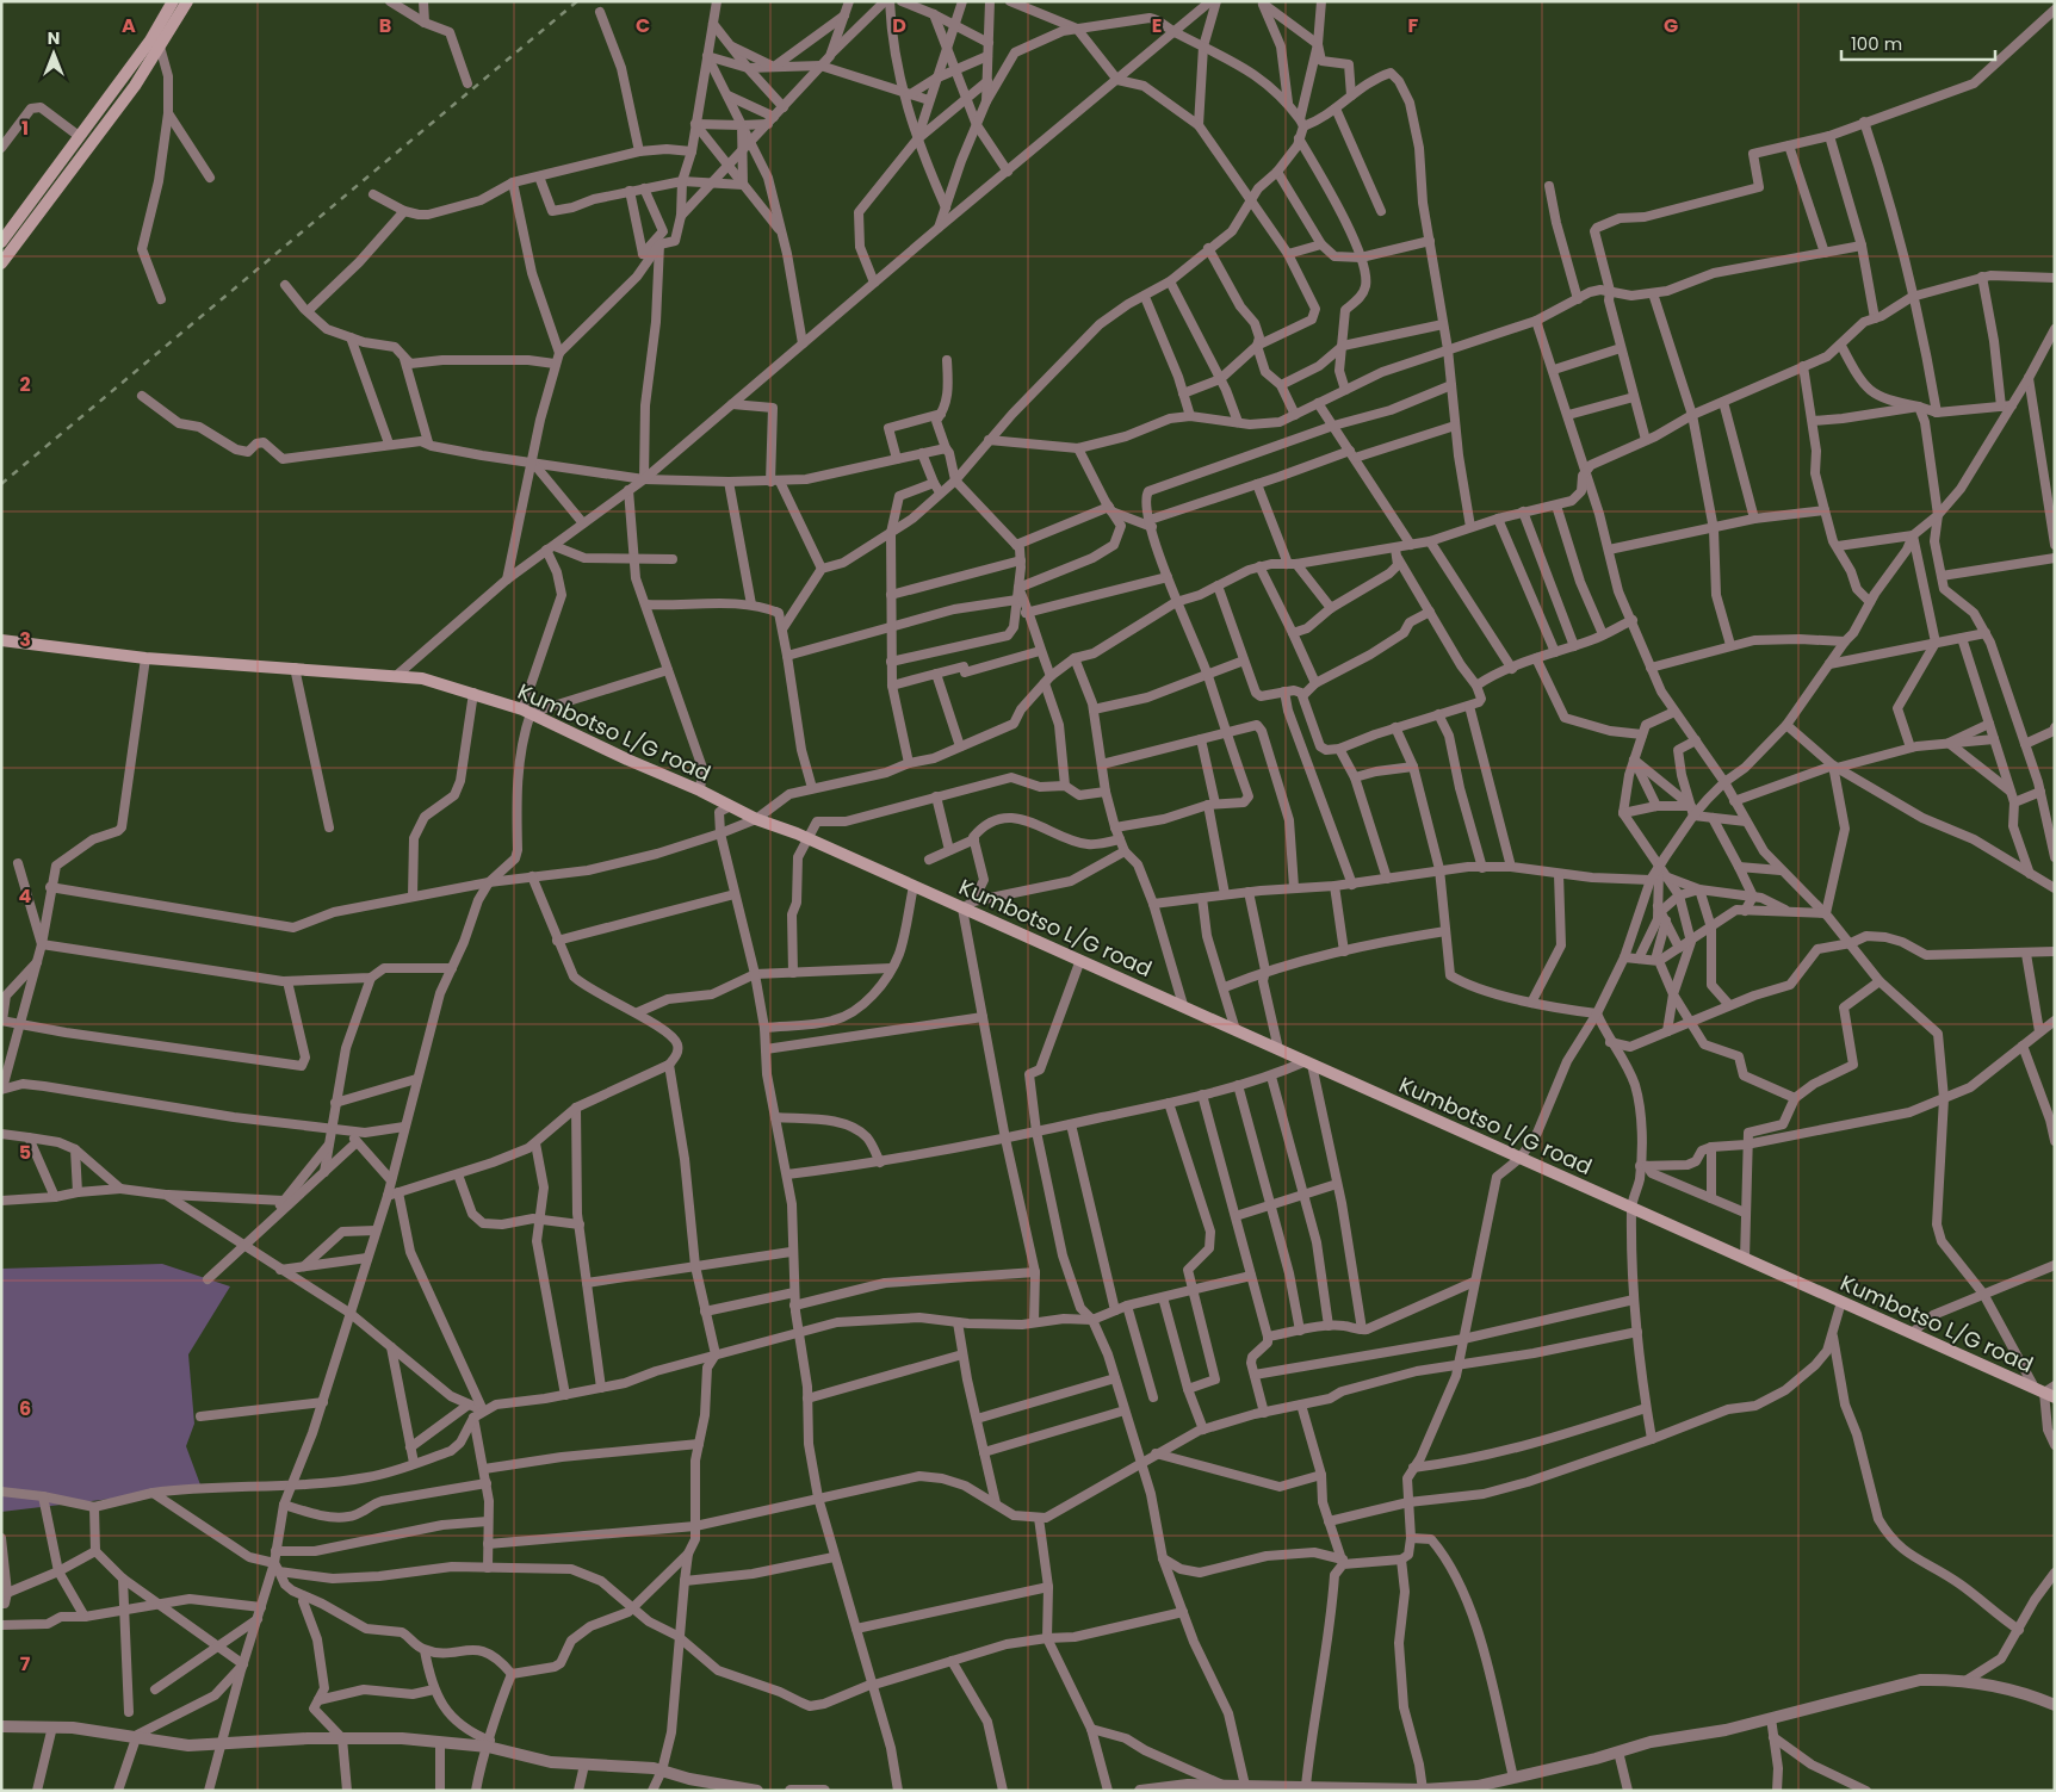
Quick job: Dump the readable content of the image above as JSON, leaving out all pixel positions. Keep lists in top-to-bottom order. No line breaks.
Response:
{"streets":{"main road":["Kumbotso L/G road"]},"scale_bar":"100 m","north":"top","grid":{"columns":["A","B","C","D","E","F","G"],"rows":["1","2","3","4","5","6","7"]}}
